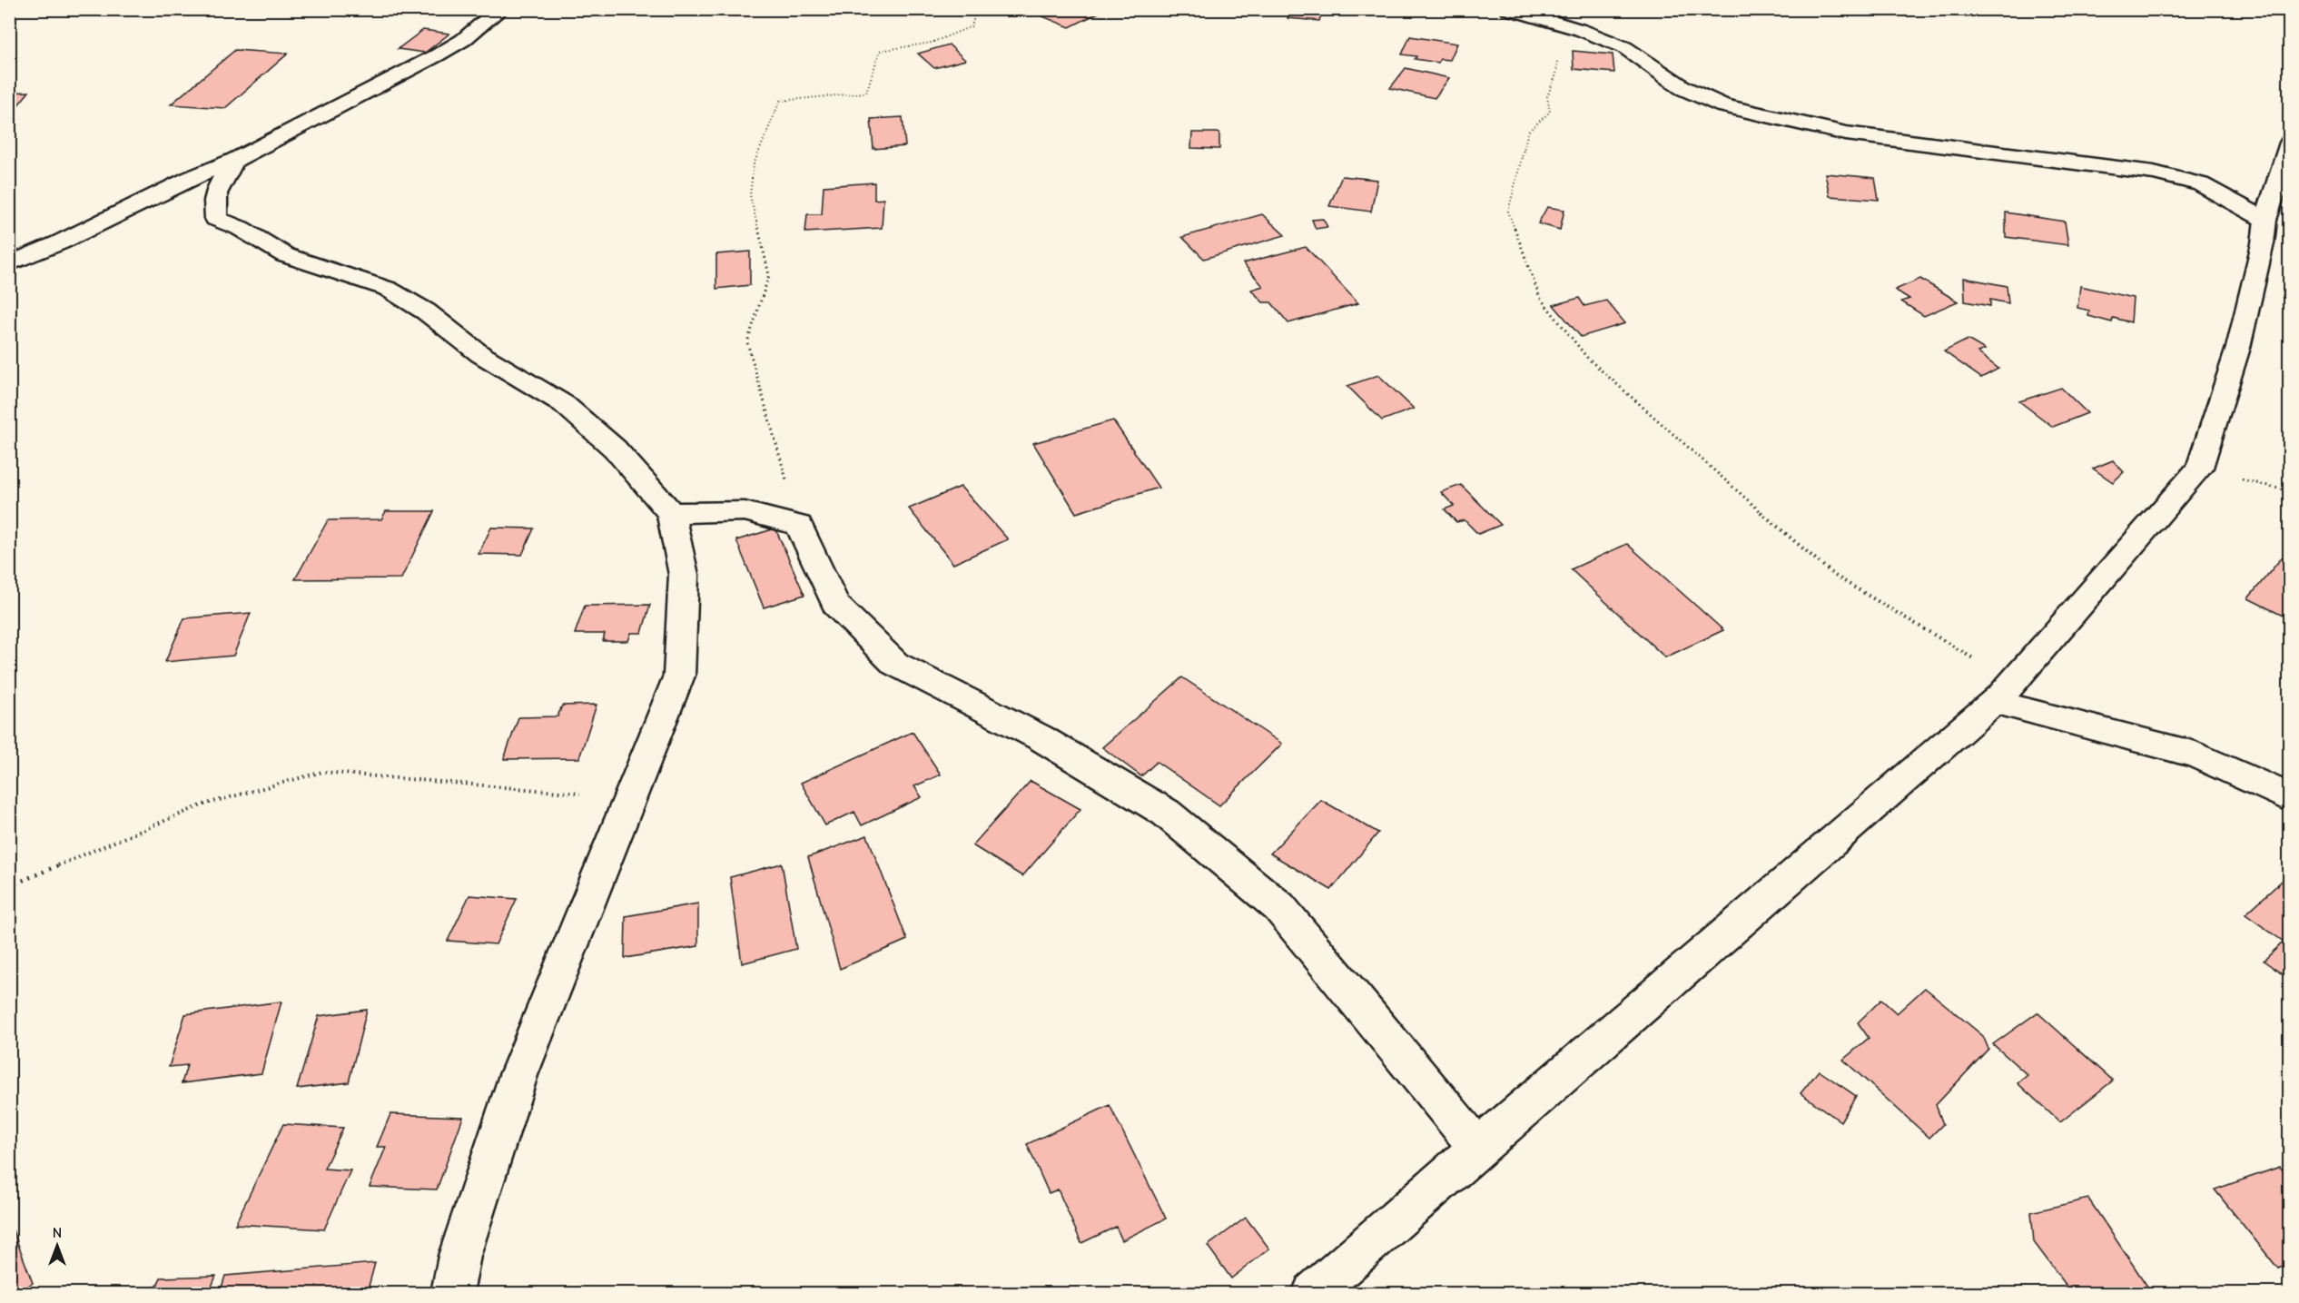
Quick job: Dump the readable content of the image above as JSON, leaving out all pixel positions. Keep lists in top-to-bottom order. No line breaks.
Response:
{"north":"top"}
